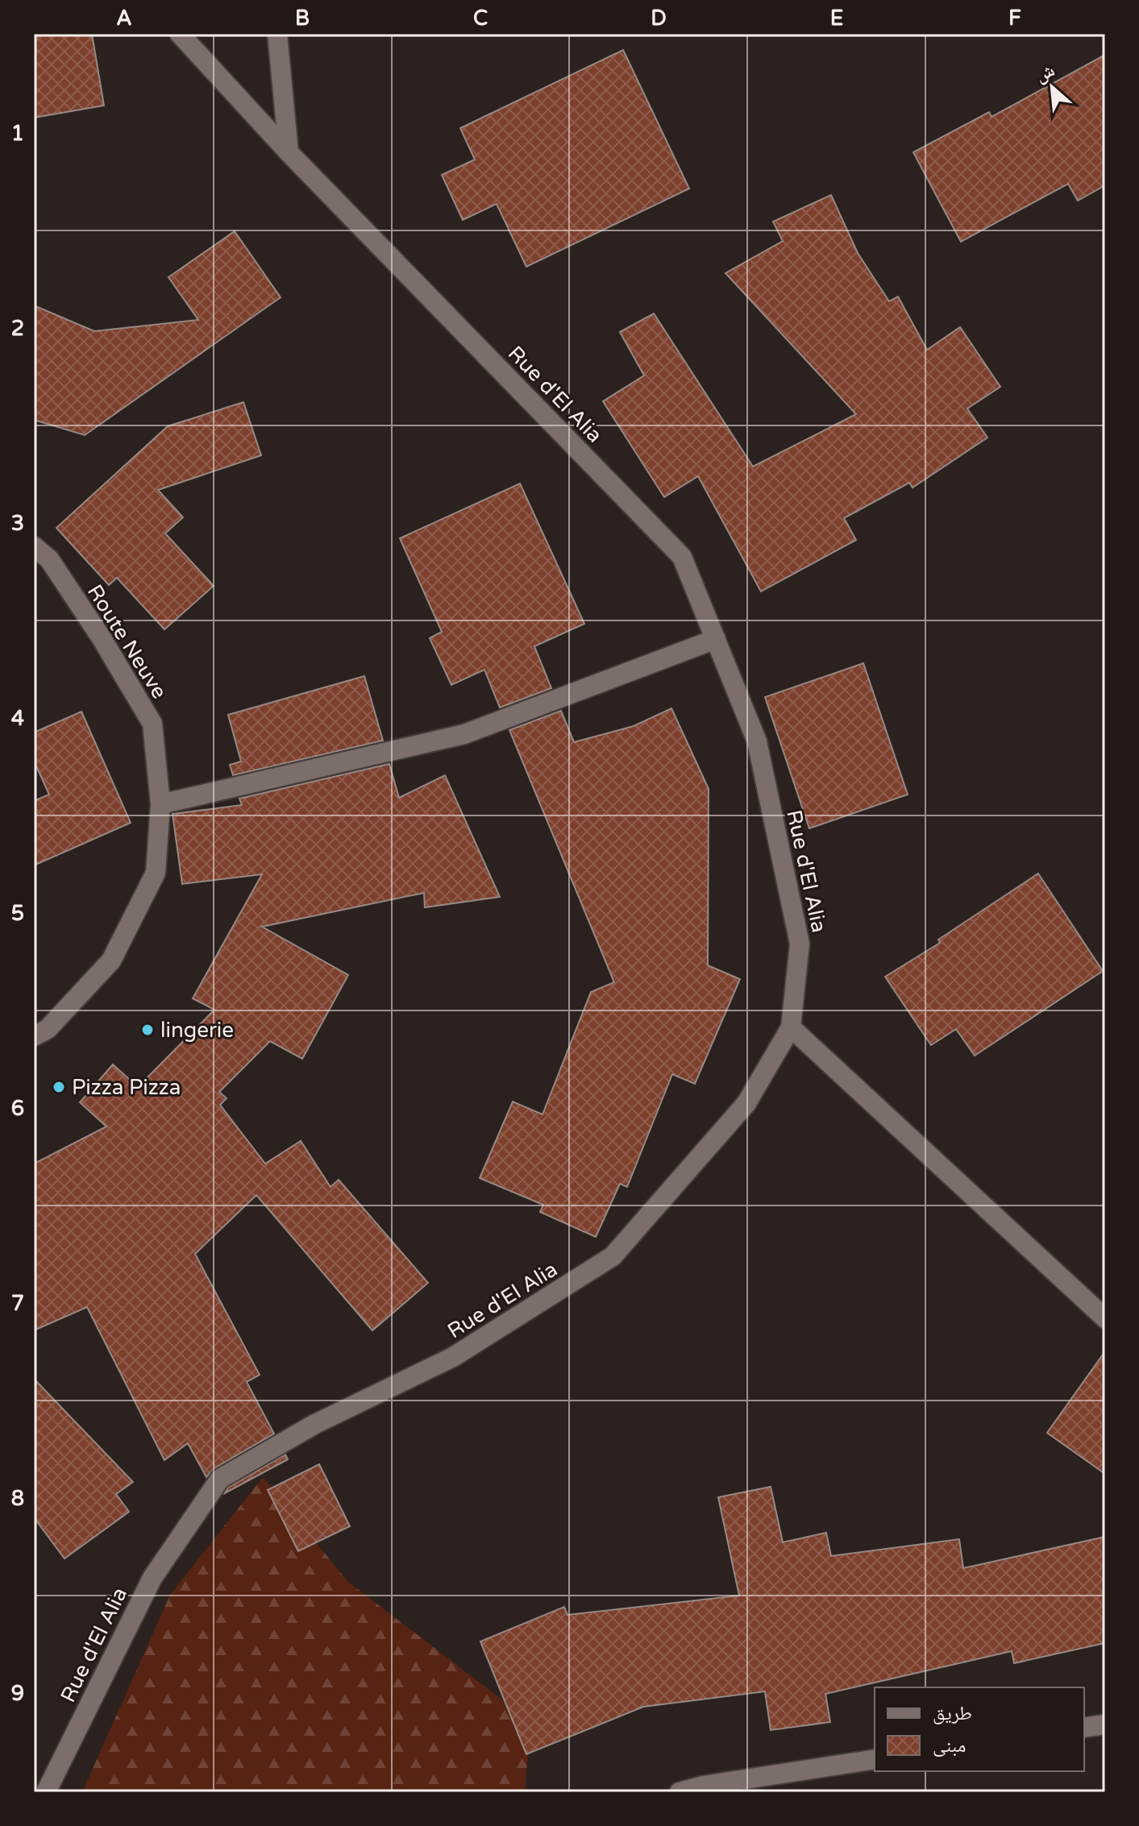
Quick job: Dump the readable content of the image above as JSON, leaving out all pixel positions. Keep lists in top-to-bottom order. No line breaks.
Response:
{"streets":{"street":["Rue d'El Alia","Route Neuve"]},"places":["lingerie","Pizza Pizza"],"legend":["طريق","مبنى"],"north":"top left","grid":{"columns":["A","B","C","D","E","F"],"rows":["1","2","3","4","5","6","7","8","9"]}}
